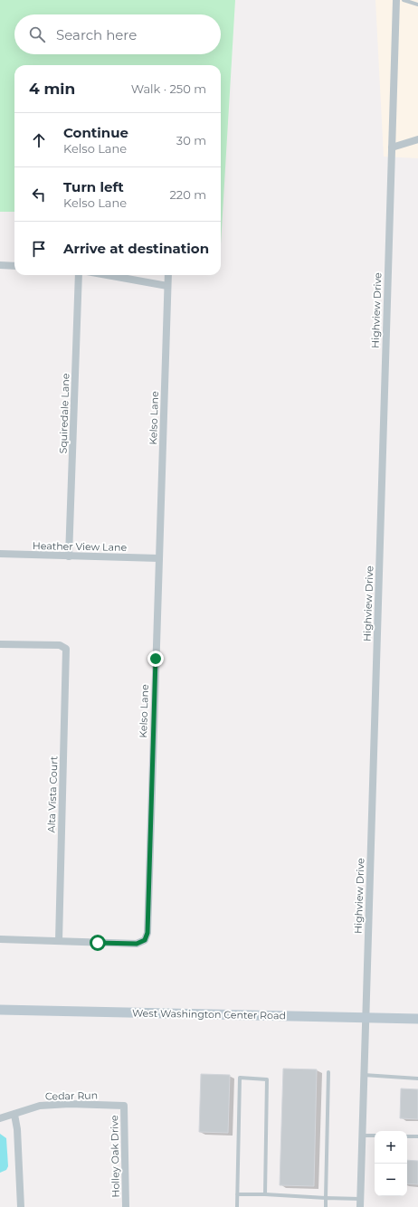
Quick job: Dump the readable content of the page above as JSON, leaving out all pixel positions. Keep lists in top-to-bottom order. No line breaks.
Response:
{"streets":{"main road":["West Washington Center Road"],"street":["Highview Drive","Squiredale Lane","Kelso Lane","Heather View Lane","Alta Vista Court","Cedar Run","Holley Oak Drive"]},"crossings":[["Highview Drive","West Washington Center Road"],["Squiredale Lane","Heather View Lane"],["Kelso Lane","Heather View Lane"],["Kelso Lane","Alta Vista Court"],["Cedar Run","Holley Oak Drive"]],"page":{"search":"Search here","heading":["4 min","Walk · 250 m"],"list":[["Continue","Kelso Lane","30 m"],["Turn left","Kelso Lane","220 m"],"Arrive at destination"],"map_buttons":["+","−"]}}
